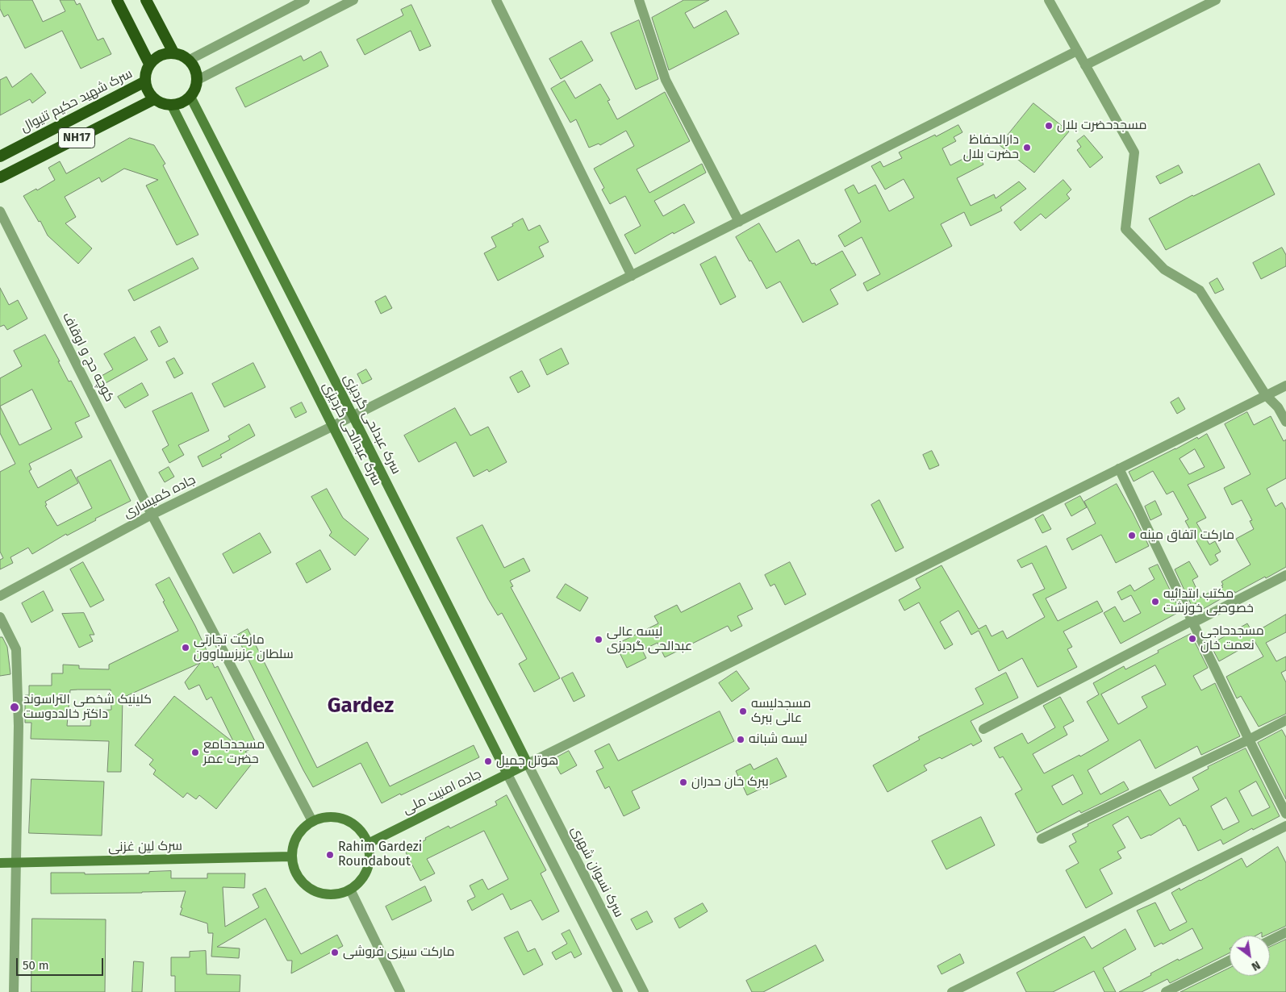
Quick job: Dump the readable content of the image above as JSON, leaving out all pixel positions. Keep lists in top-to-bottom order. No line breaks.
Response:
{"streets":{"highway":["سرک شهید حکیم تنیوال","NH17"],"main road":["سرک عبدلحی گردیزی","سرک عبدالحی گردیزی","جاده امنیت ملی","سرک لین غزنی"],"street":["کوچه حج و اوقاف","جاده کمیساری","سرک نسوان شهری"]},"crossings":[["سرک شهید حکیم تنیوال","NH17"],["سرک شهید حکیم تنیوال","سرک عبدلحی گردیزی"],["سرک شهید حکیم تنیوال","سرک عبدالحی گردیزی"],["NH17","سرک عبدلحی گردیزی"],["NH17","سرک عبدالحی گردیزی"],["کوچه حج و اوقاف","جاده کمیساری"],["کوچه حج و اوقاف","جاده امنیت ملی"],["کوچه حج و اوقاف","سرک لین غزنی"],["سرک عبدلحی گردیزی","سرک عبدالحی گردیزی"],["سرک عبدلحی گردیزی","جاده کمیساری"],["سرک عبدلحی گردیزی","جاده امنیت ملی"],["سرک عبدلحی گردیزی","سرک نسوان شهری"],["سرک عبدالحی گردیزی","جاده کمیساری"],["سرک عبدالحی گردیزی","جاده امنیت ملی"],["جاده امنیت ملی","سرک لین غزنی"],["جاده امنیت ملی","سرک نسوان شهری"]],"districts":["Gardez"],"places":["مسجدحضرت بلال","دارالحفاظ حضرت بلال","مارکت اتفاق مینه","مکتب ابتدائیه خصوصی خوزشت","مسجدحاجی نعمت خان","لیسه عالی عبدالحی گردیزی","مارکت تجارتی سلطان عزیزسباوون","کلینیک شخصی التراسوند داکتر خالددوست","مسجدلیسه عالی ببرک","لیسه شبانه","مسجدجامع حضرت عمر","هوتل جمیل","ببرک خان حدران","Rahim Gardezi Roundabout","مارکت سیزی فروشی"],"scale_bar":"50 m","north":"bottom right"}
